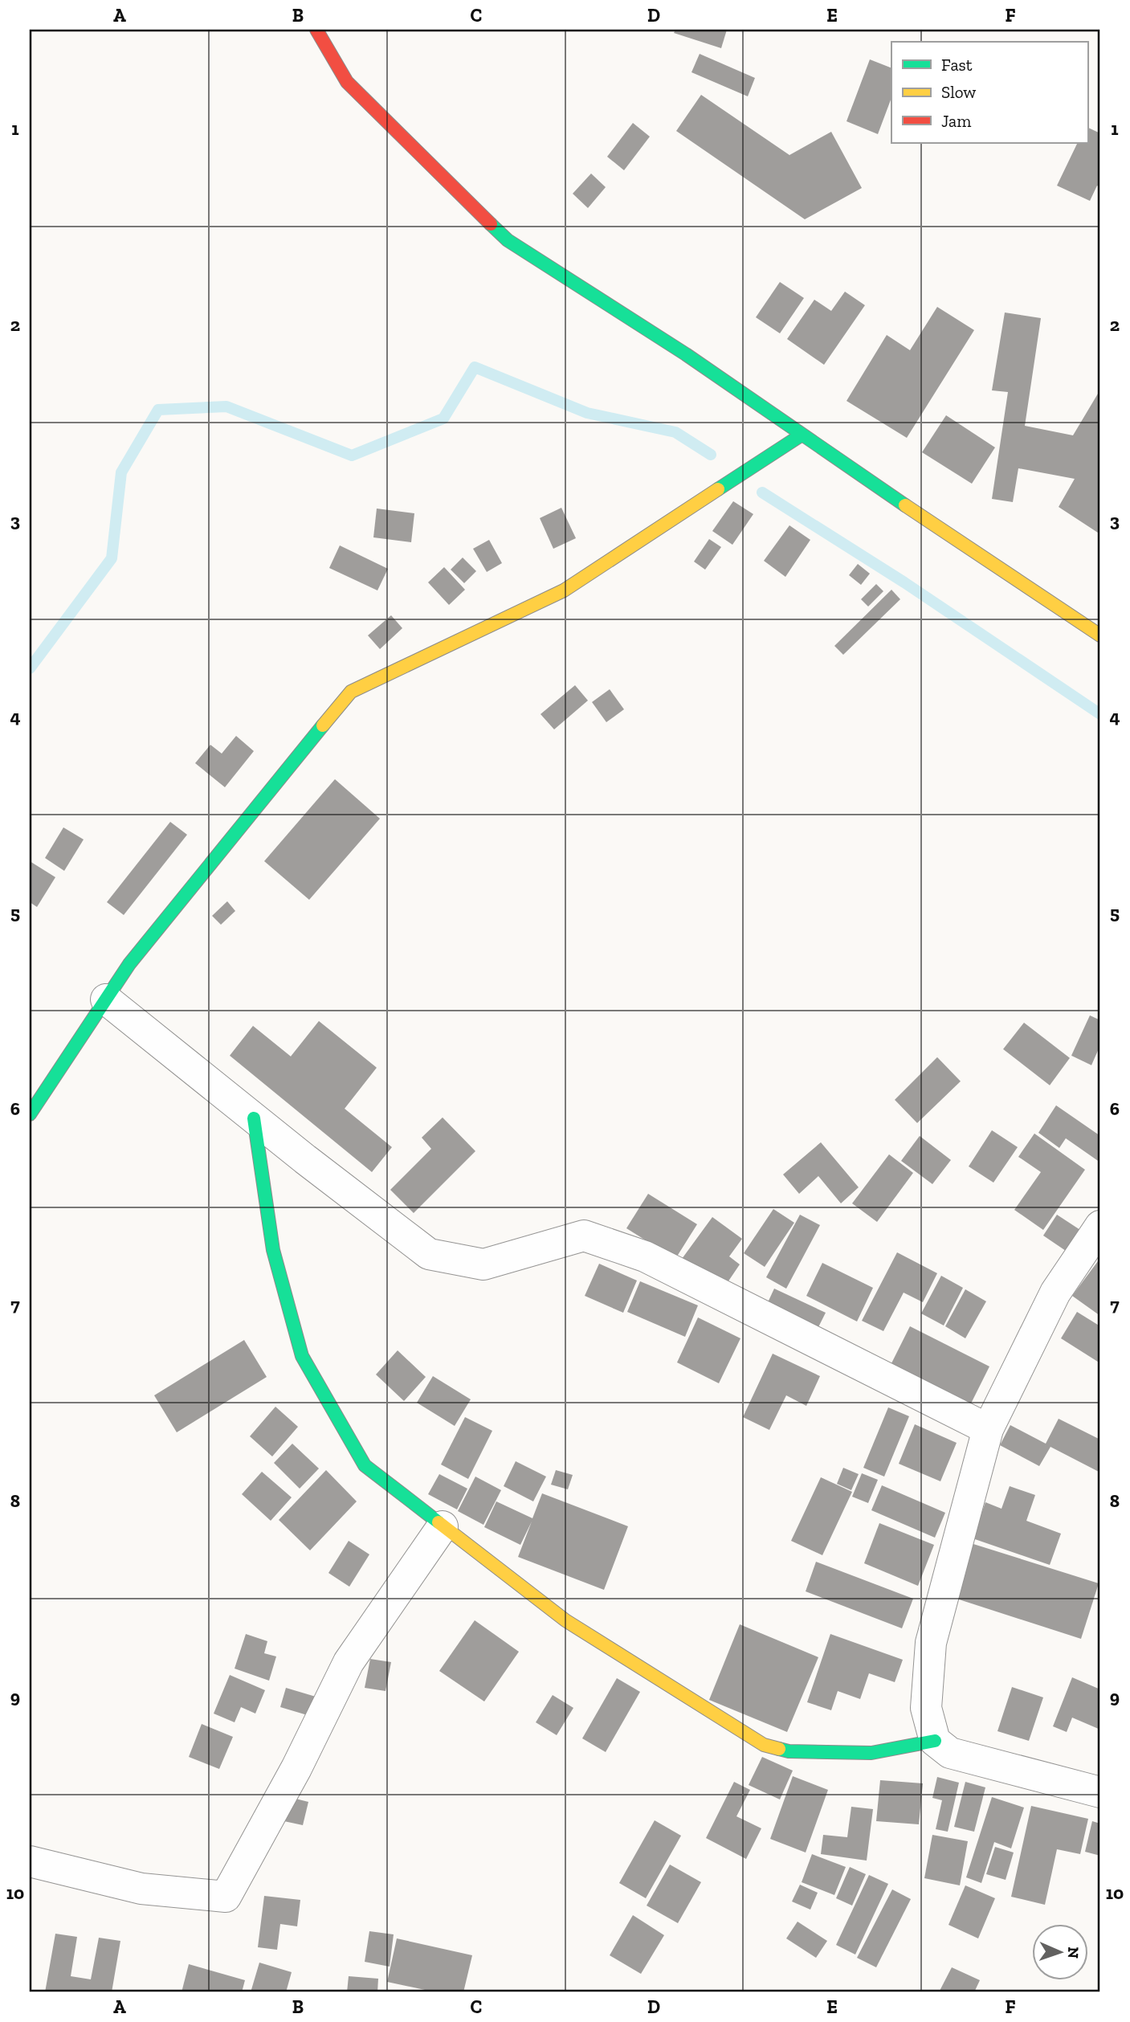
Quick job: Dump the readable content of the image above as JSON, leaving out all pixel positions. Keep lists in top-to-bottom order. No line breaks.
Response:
{"legend":["Fast","Slow","Jam"],"north":"right","grid":{"columns":["A","B","C","D","E","F"],"rows":["1","2","3","4","5","6","7","8","9","10"]}}
